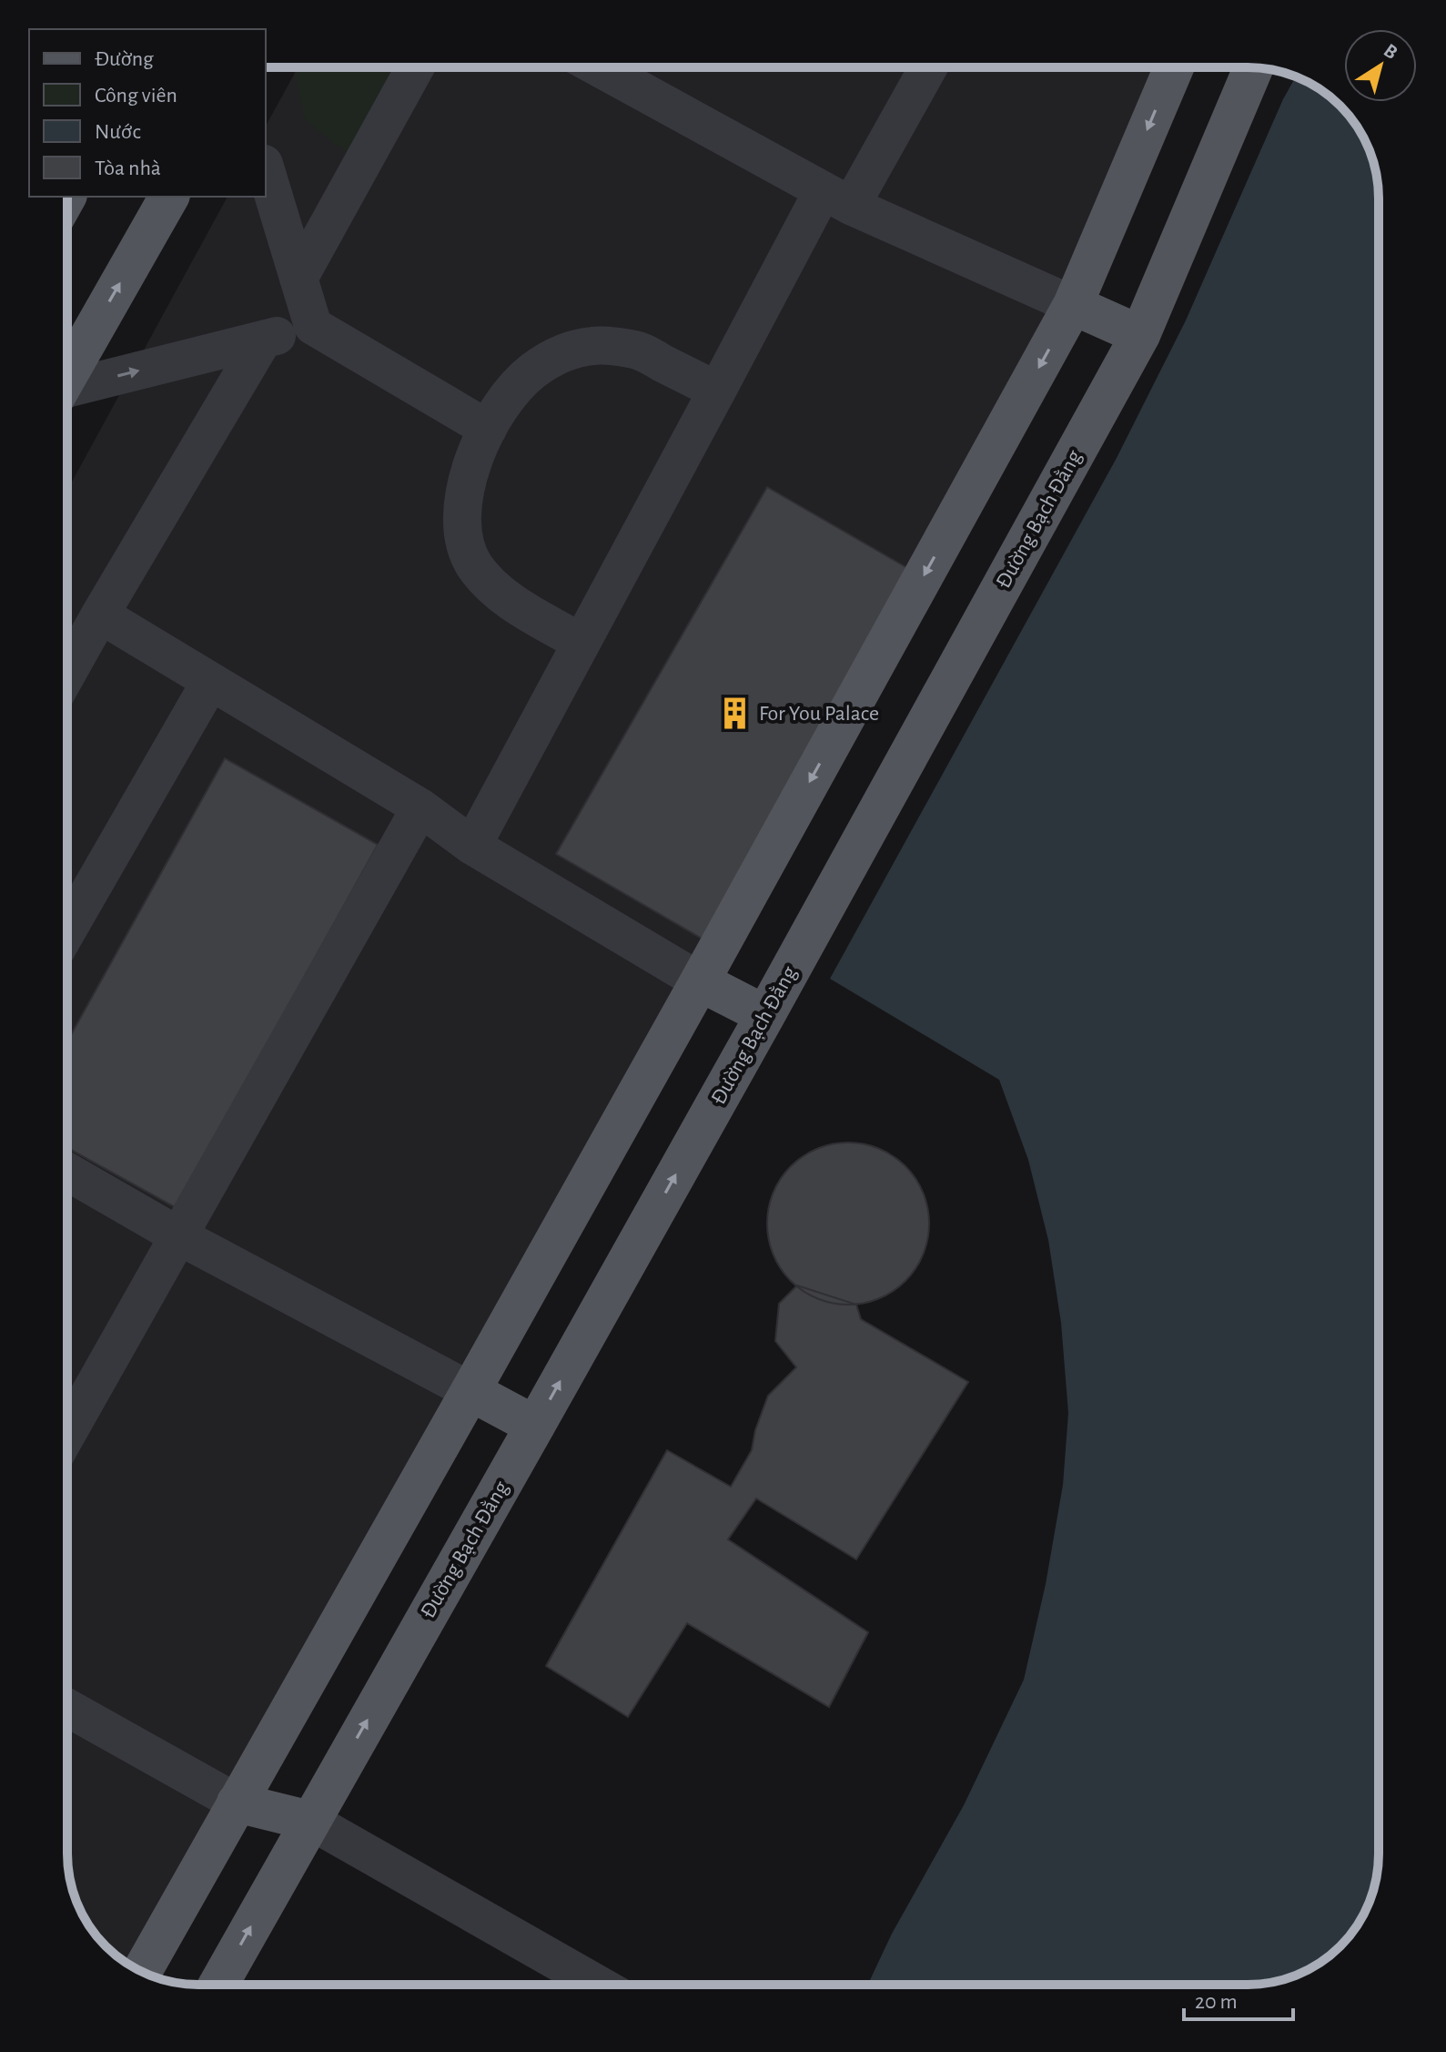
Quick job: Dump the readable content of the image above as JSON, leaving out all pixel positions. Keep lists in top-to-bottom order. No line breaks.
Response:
{"streets":{"main road":["Đường Bạch Đằng"]},"places":{"building":["For You Palace"]},"legend":["Đường","Công viên","Nước","Tòa nhà"],"scale_bar":"20 m","north":"top right"}
